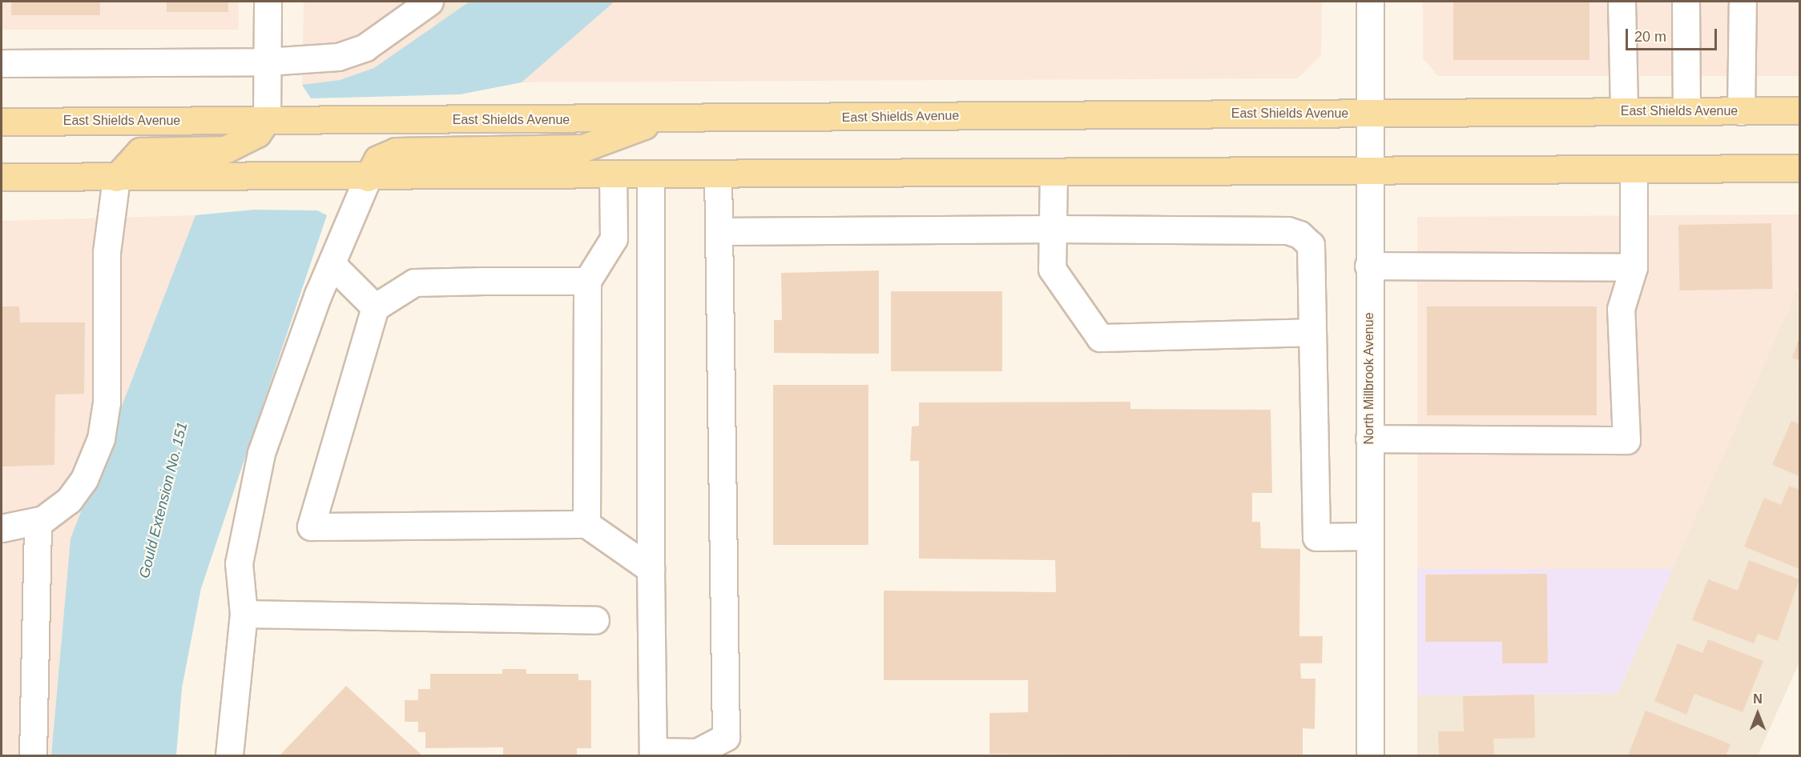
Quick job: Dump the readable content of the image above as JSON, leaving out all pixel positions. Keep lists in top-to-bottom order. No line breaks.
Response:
{"streets":{"main road":["East Shields Avenue"],"street":["North Millbrook Avenue"]},"crossings":[["East Shields Avenue","North Millbrook Avenue"]],"water":["Gould Extension No. 151"],"scale_bar":"20 m","north":"top"}
